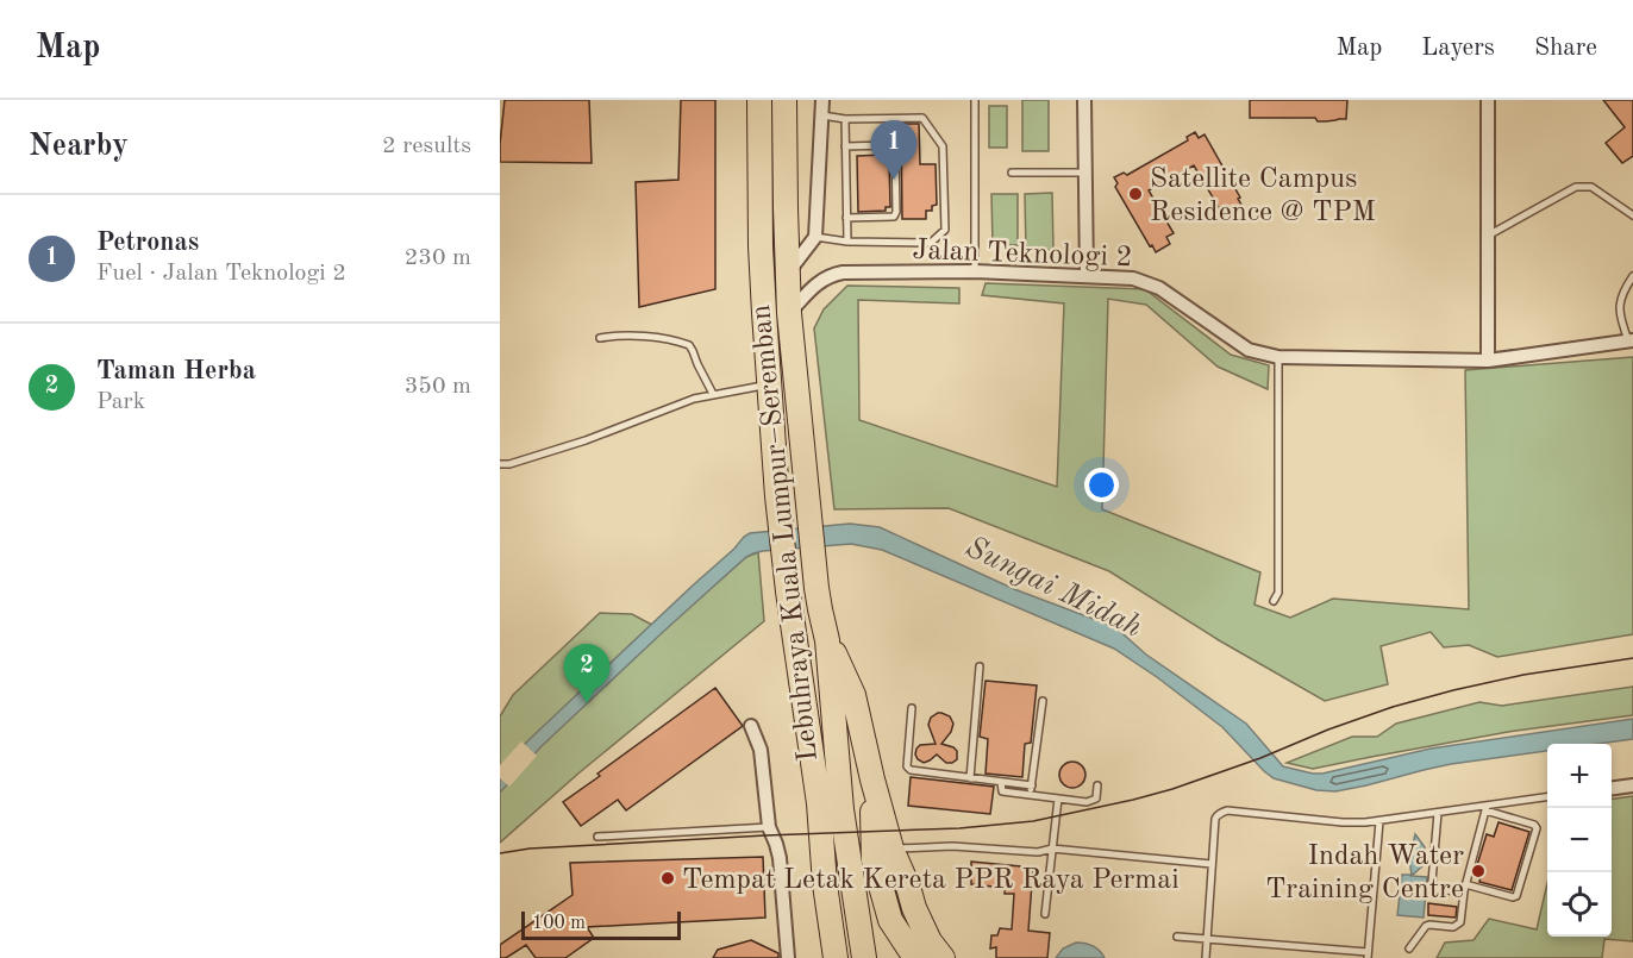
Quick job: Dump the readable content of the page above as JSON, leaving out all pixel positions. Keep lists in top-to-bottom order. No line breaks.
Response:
{"streets":{"highway":["Lebuhraya Kuala Lumpur–Seremban"],"street":["Jalan Teknologi 2"]},"crossings":[["Jalan Teknologi 2","Lebuhraya Kuala Lumpur–Seremban"]],"water":["Sungai Midah"],"places":["Satellite Campus Residence @ TPM","Indah Water Training Centre","Tempat Letak Kereta PPR Raya Permai"],"scale_bar":"100 m","page":{"header":"Map","nav":["Map","Layers","Share"],"heading":["Nearby","2 results"],"pins":["1","2"],"list":[{"mark":"1","name":"Petronas","note":"Fuel · Jalan Teknologi 2","value":"230 m"},{"mark":"2","name":"Taman Herba","note":"Park","value":"350 m"}],"map_buttons":["+","−"],"scale":"100 m"}}
